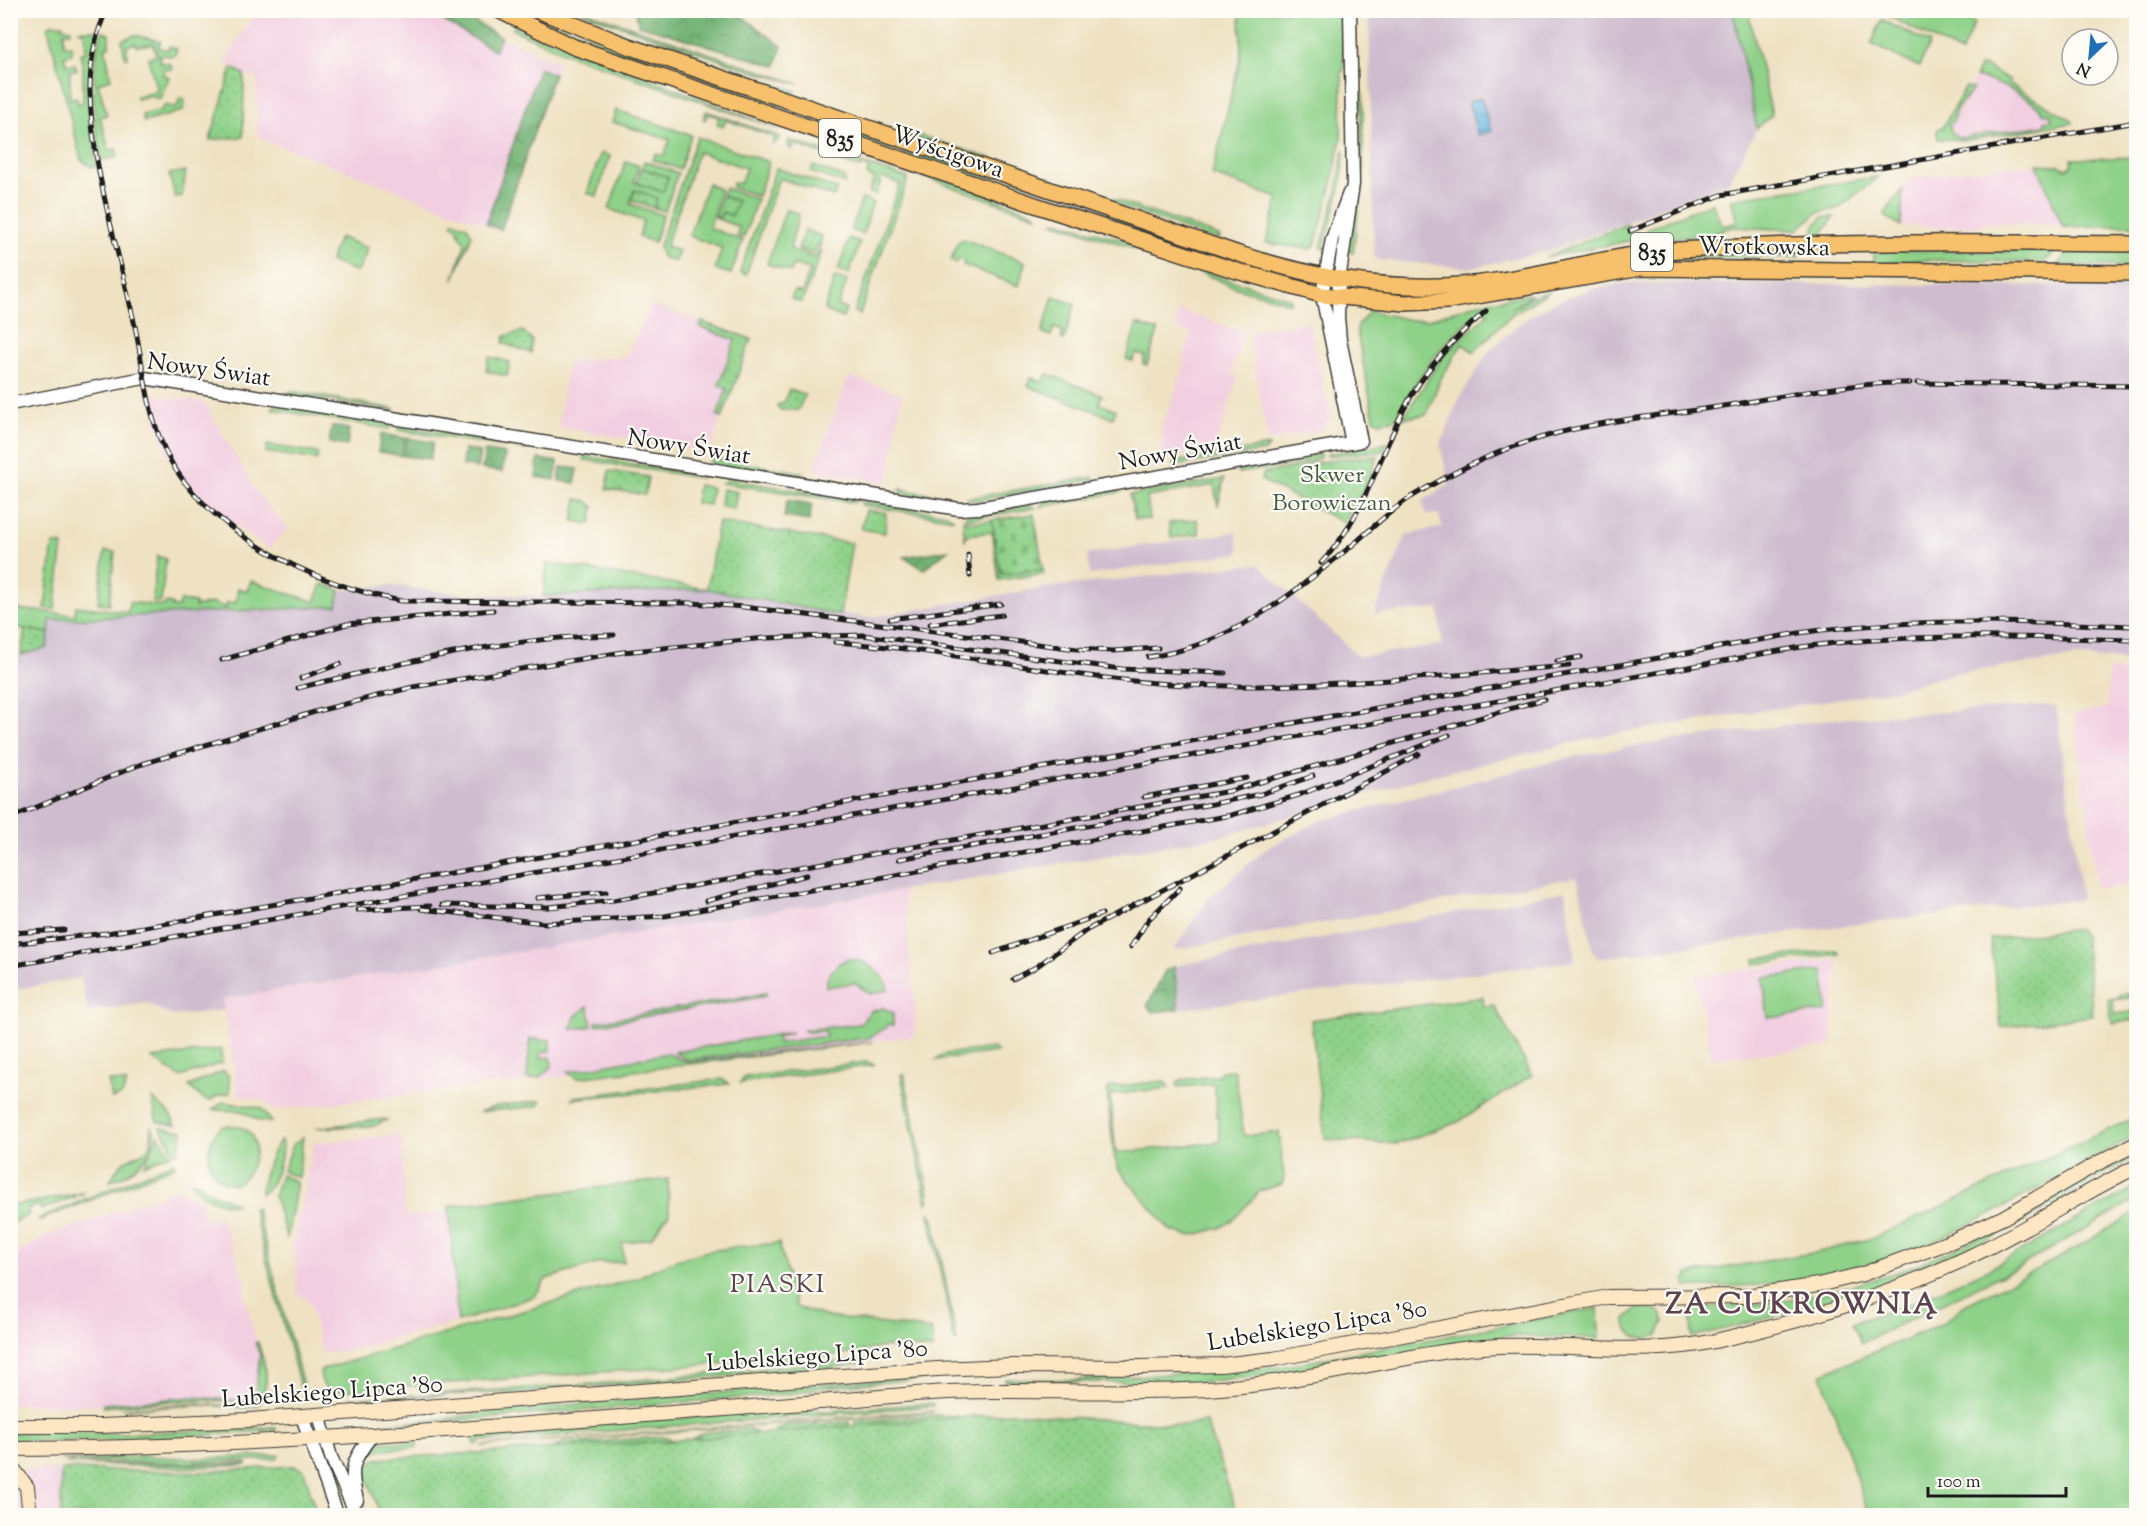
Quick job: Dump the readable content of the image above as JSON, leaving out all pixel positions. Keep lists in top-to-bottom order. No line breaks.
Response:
{"streets":{"main road":["835","Wyścigowa","Wrotkowska","Lubelskiego Lipca '80"],"street":["Nowy Świat"]},"crossings":[["Wyścigowa","Wrotkowska"]],"districts":["PIASKI","ZA CUKROWNIĄ"],"parks":["Skwer Borowiczan"],"scale_bar":"100 m","north":"bottom left"}
